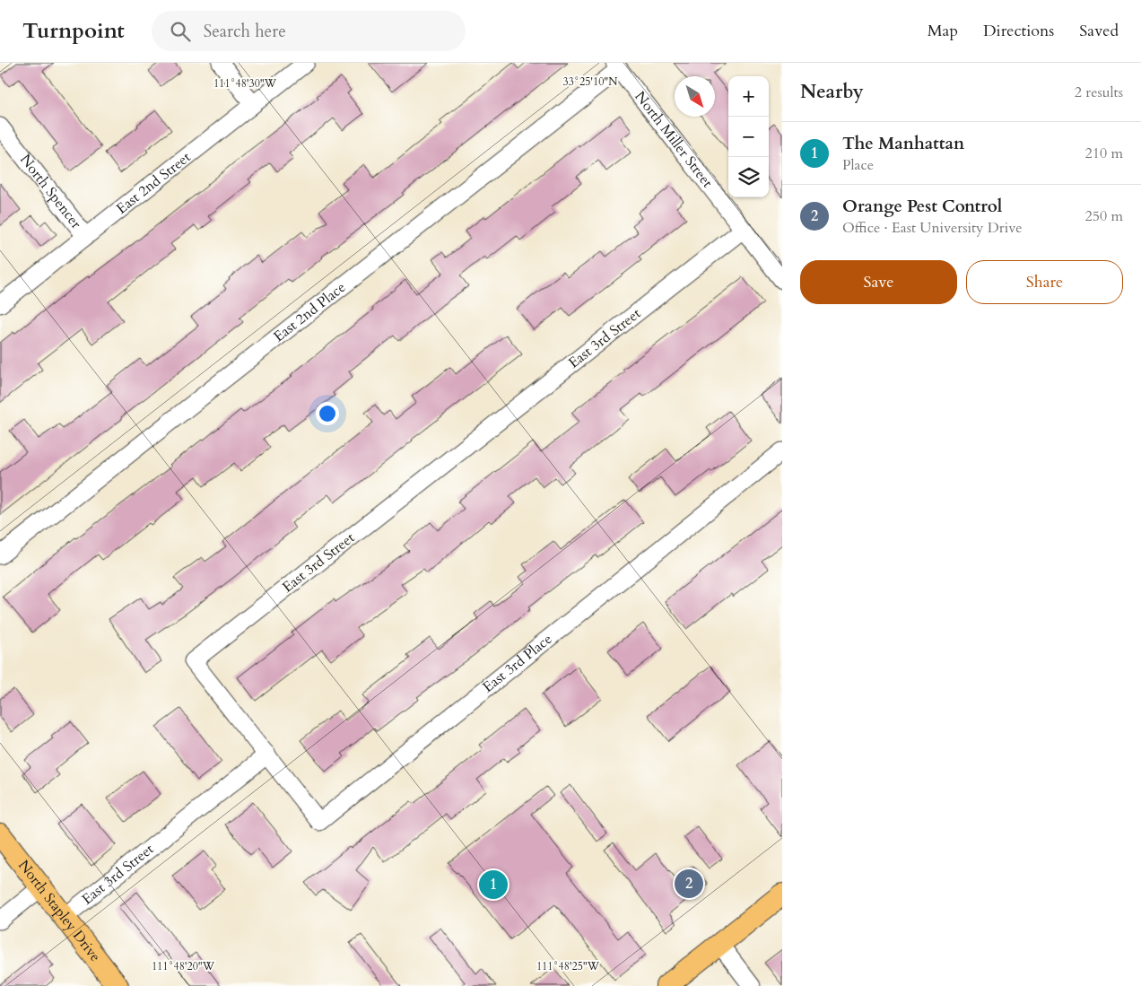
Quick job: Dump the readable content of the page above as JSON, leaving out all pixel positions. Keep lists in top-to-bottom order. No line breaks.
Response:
{"streets":{"main road":["North Stapley Drive"],"street":["North Miller Street","East 2nd Street","North Spencer","East 2nd Place","East 3rd Street","East 3rd Place"]},"crossings":[["North Miller Street","East 2nd Place"],["North Miller Street","East 3rd Street"],["East 2nd Street","North Spencer"],["East 3rd Street","East 3rd Place"],["East 3rd Street","North Stapley Drive"]],"north":"bottom right","page":{"header":"Turnpoint","search":"Search here","nav":["Map","Directions","Saved"],"heading":["Nearby","2 results"],"map_buttons":["+","−"],"list":[{"mark":"1","name":"The Manhattan","note":"Place","value":"210 m"},{"mark":"2","name":"Orange Pest Control","note":"Office · East University Drive","value":"250 m"}],"buttons":["Save","Share"],"pins":["2","1"]},"coordinates":["33°25'10\"N","111°48'30\"W","111°48'20\"W","111°48'25\"W"]}
